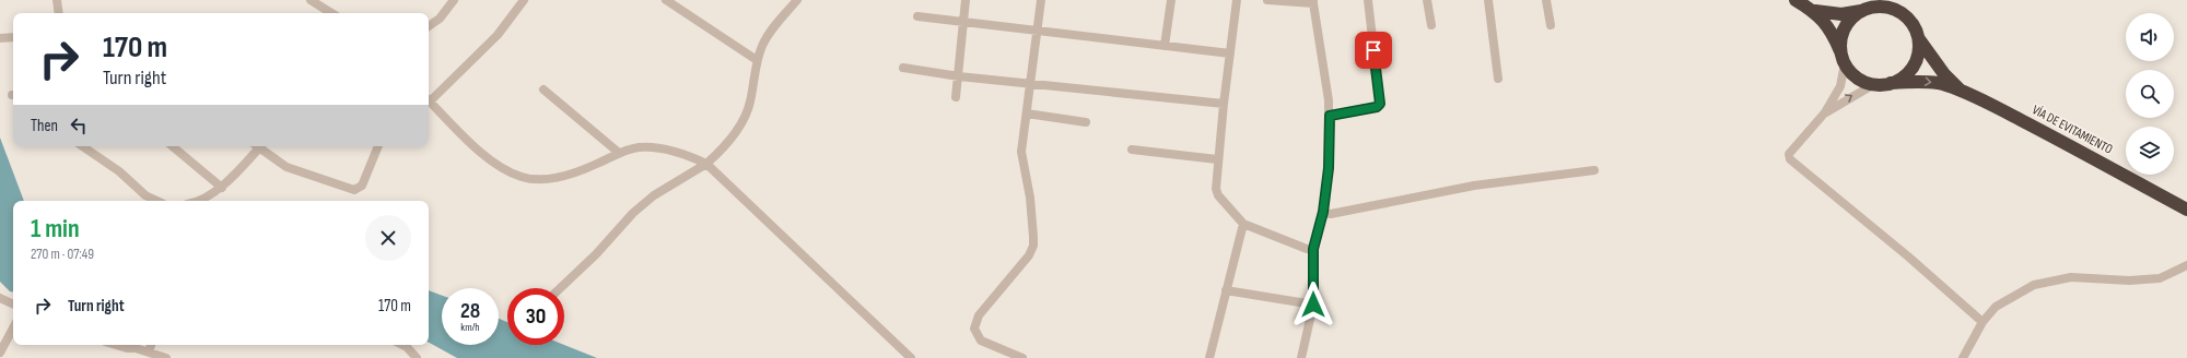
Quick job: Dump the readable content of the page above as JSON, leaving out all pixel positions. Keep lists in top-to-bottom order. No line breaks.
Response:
{"streets":{"highway":["VÍA DE EVITAMIENTO"]},"page":{"turn":["170 m","Turn right"],"then":"Then","heading":["1 min","270 m · 07:49"],"list":[{"name":"Turn right","value":"170 m"}],"speed":"28 km/h","limit":"30"}}
